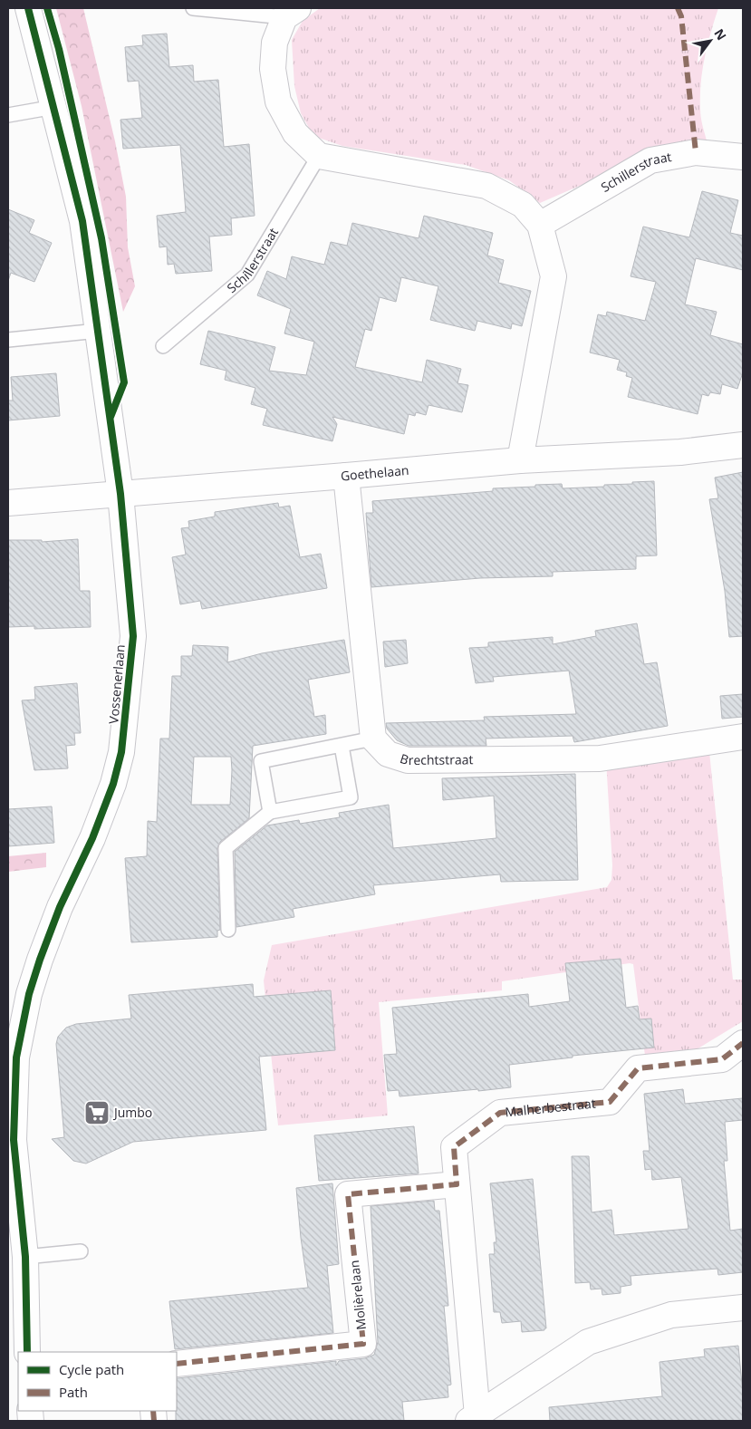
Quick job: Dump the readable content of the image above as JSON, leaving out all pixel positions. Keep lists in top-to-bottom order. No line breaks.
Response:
{"streets":{"street":["Schillerstraat","Goethelaan","Vossenerlaan","Brechtstraat","Malherbestraat","Molièrelaan"]},"crossings":[["Goethelaan","Vossenerlaan"],["Malherbestraat","Molièrelaan"]],"places":{"supermarket":["Jumbo"]},"legend":["Cycle path","Path"],"north":"top right"}
